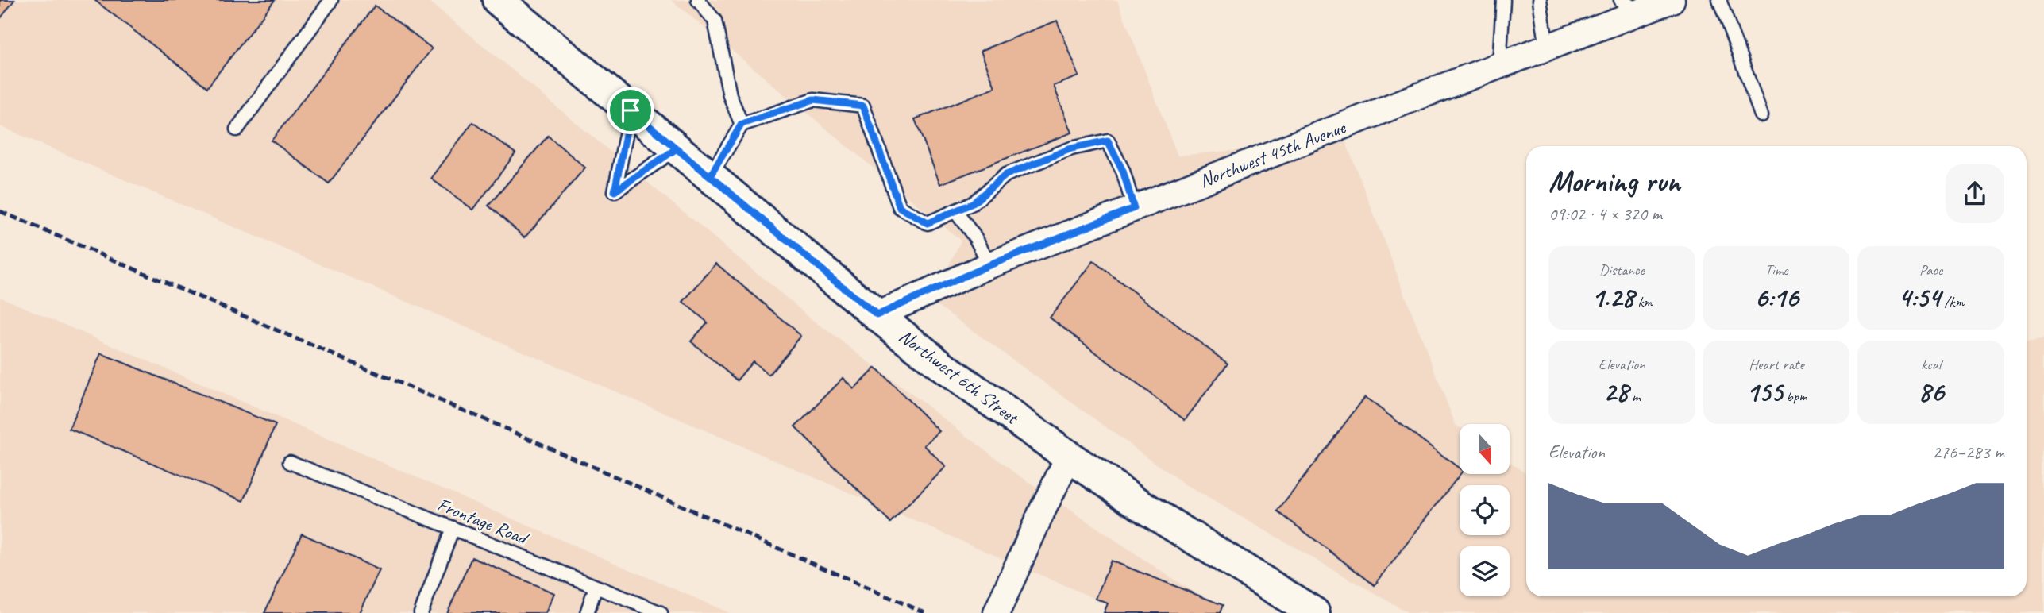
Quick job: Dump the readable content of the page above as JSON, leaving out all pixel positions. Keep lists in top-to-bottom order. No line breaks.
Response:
{"streets":{"main road":["Northwest 6th Street"],"street":["Northwest 45th Avenue"],"lane":["Frontage Road"]},"crossings":[["Northwest 45th Avenue","Northwest 6th Street"]],"north":"bottom","page":{"heading":["Morning run","09:02 · 4 × 320 m"],"stats":[["Distance","1.28 km"],["Time","6:16"],["Pace","4:54 /km"],["Elevation","28 m"],["Heart rate","155 bpm"],["kcal","86"]],"chart":["Elevation","276–283 m"]}}
